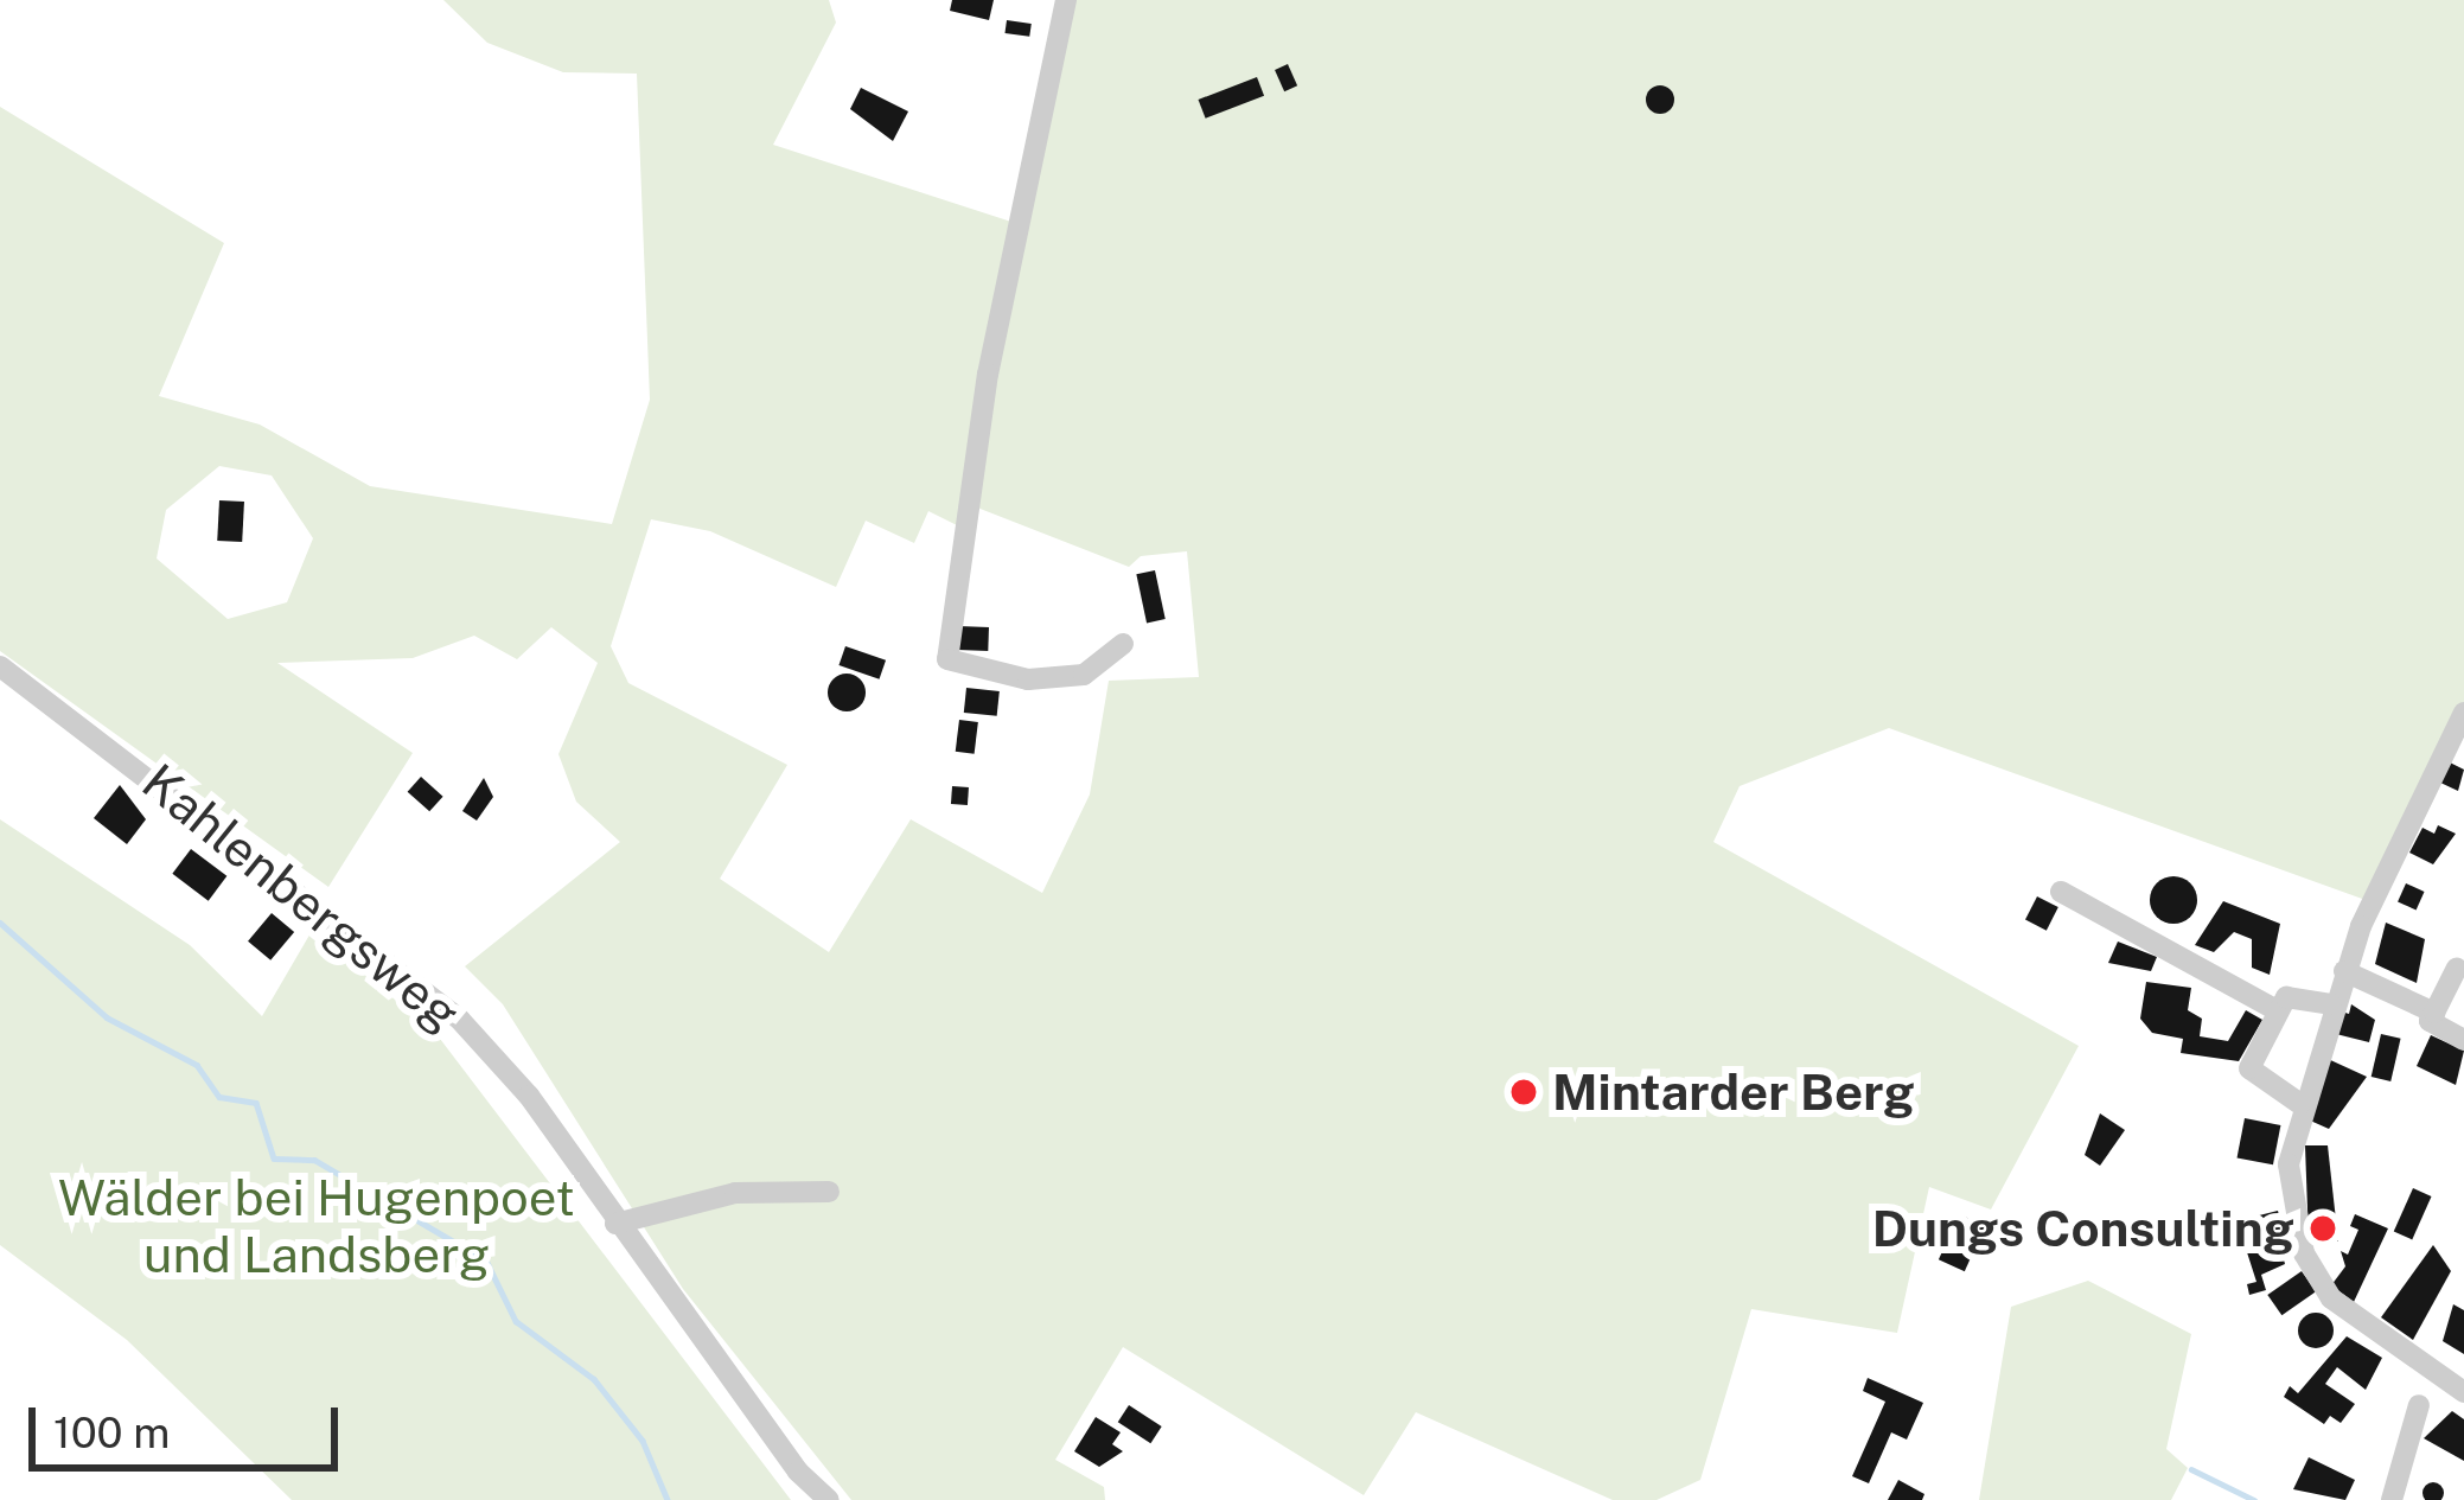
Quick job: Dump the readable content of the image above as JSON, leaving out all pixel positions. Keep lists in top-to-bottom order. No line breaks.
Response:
{"streets":{"street":["Kahlenbergsweg"]},"parks":["Wälder bei Hugenpoet und Landsberg"],"places":["Mintarder Berg","Dungs Consulting"],"scale_bar":"100 m"}
